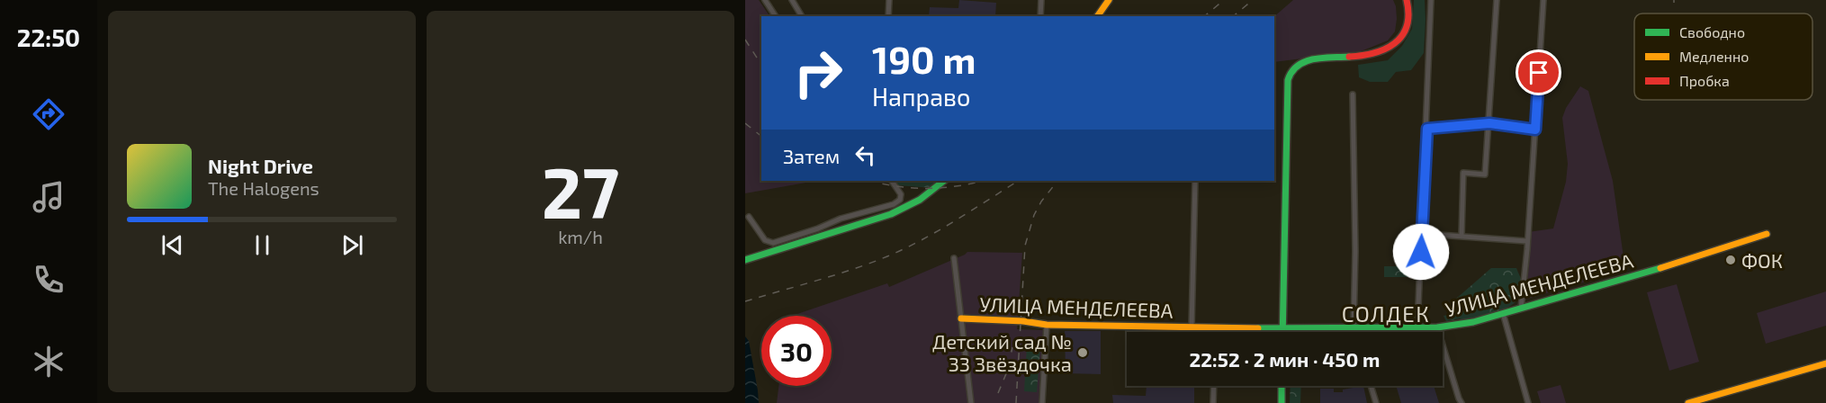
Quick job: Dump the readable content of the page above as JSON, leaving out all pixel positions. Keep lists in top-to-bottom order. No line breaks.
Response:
{"streets":{"street":["УЛИЦА МЕНДЕЛЕЕВА"]},"districts":["СОЛДЕК"],"places":["ФОК","Детский сад № 33 Звёздочка"],"legend":["Свободно","Медленно","Пробка"],"page":{"tabs":"22:50","tile":["27","km/h"],"turn":["190 m","Направо"],"then":"Затем","song":["Night Drive","The Halogens"],"limit":"30","trip":"22:52 · 2 мин · 450 m"}}
